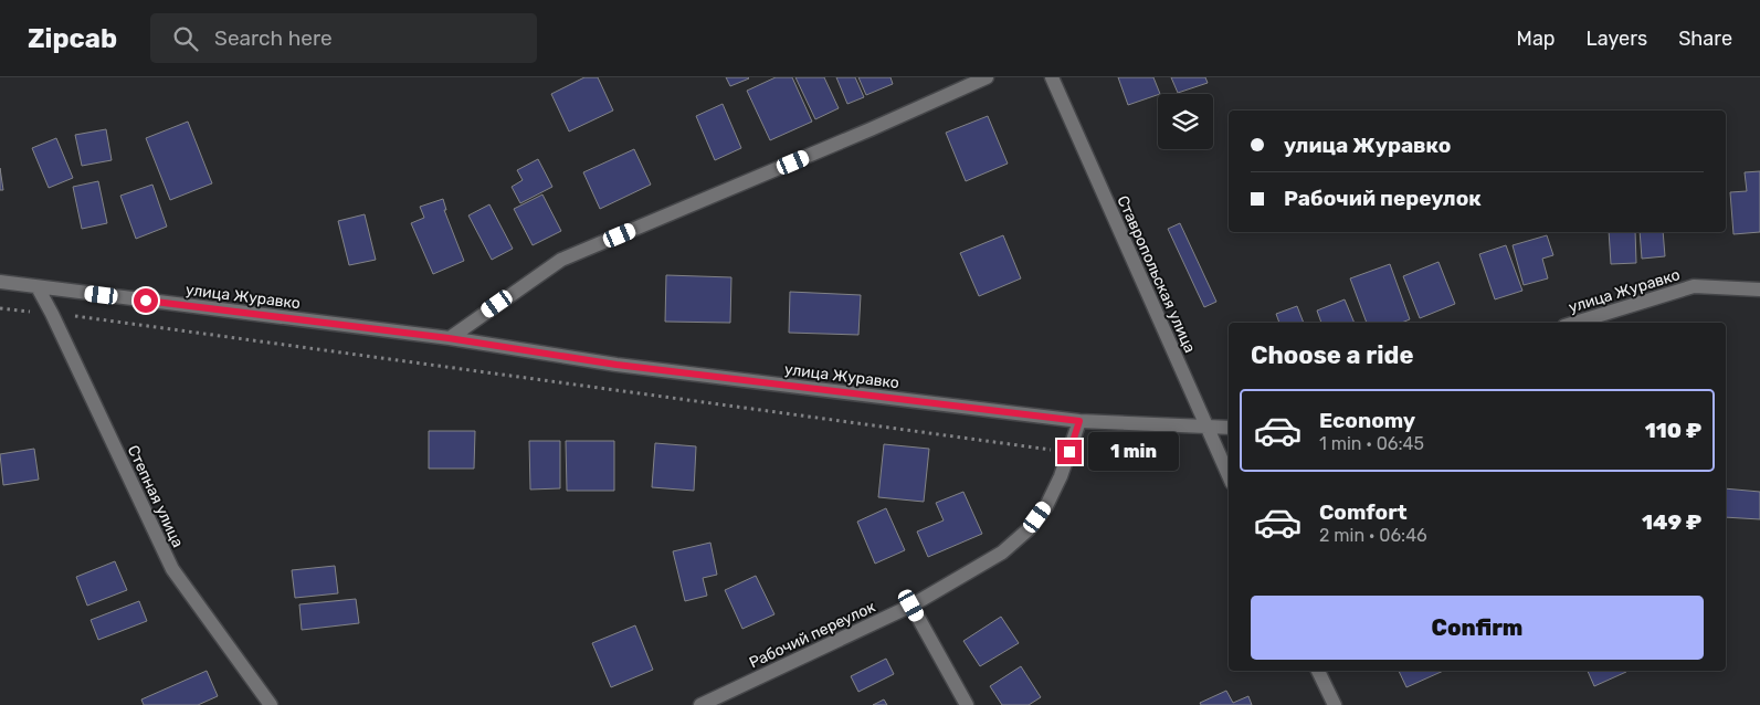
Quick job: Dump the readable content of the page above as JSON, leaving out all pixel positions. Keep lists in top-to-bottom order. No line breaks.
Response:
{"streets":{"street":["Ставропольская улица","улица Журавко","Степная улица","Рабочий переулок"]},"crossings":[["Ставропольская улица","улица Журавко"],["улица Журавко","Степная улица"],["улица Журавко","Рабочий переулок"]],"page":{"header":"Zipcab","search":"Search here","nav":["Map","Layers","Share"],"banner":["улица Журавко","Рабочий переулок"],"heading":"Choose a ride","list":[{"name":"Economy","note":"1 min · 06:45","value":"110 ₽"},{"name":"Comfort","note":"2 min · 06:46","value":"149 ₽"}],"bubble":"1 min","buttons":"Confirm"}}
